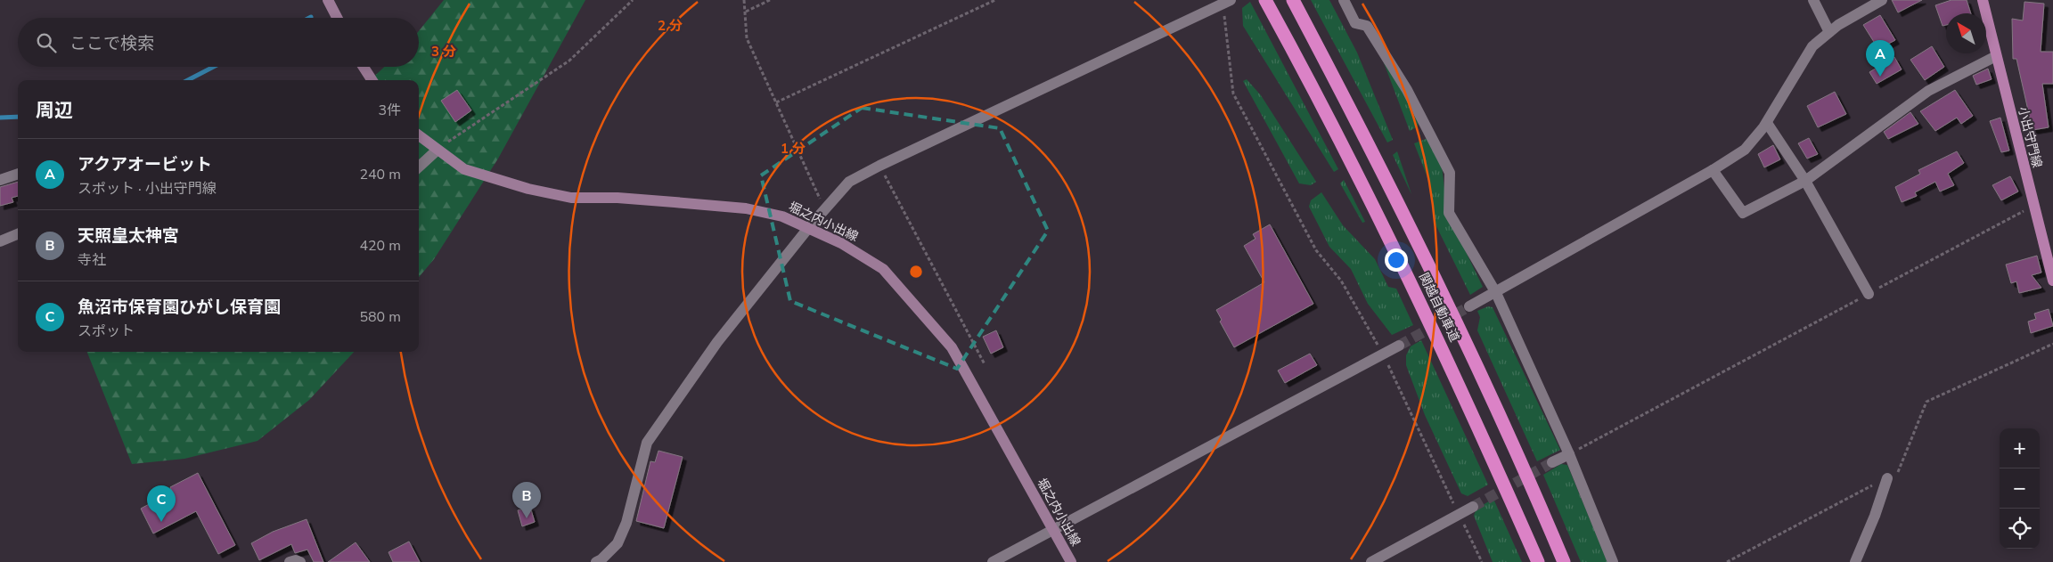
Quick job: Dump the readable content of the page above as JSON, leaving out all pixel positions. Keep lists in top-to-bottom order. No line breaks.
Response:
{"streets":{"highway":["関越自動車道"],"main road":["小出守門線","堀之内小出線"]},"north":"top left","page":{"search":"ここで検索","pins":["A","B","C"],"heading":["周辺","3件"],"list":[{"mark":"A","name":"アクアオービット","note":"スポット · 小出守門線","value":"240 m"},{"mark":"B","name":"天照皇太神宮","note":"寺社","value":"420 m"},{"mark":"C","name":"魚沼市保育園ひがし保育園","note":"スポット","value":"580 m"}],"map_buttons":["+","−"]},"rings":["2 分","3 分","1 分"]}
